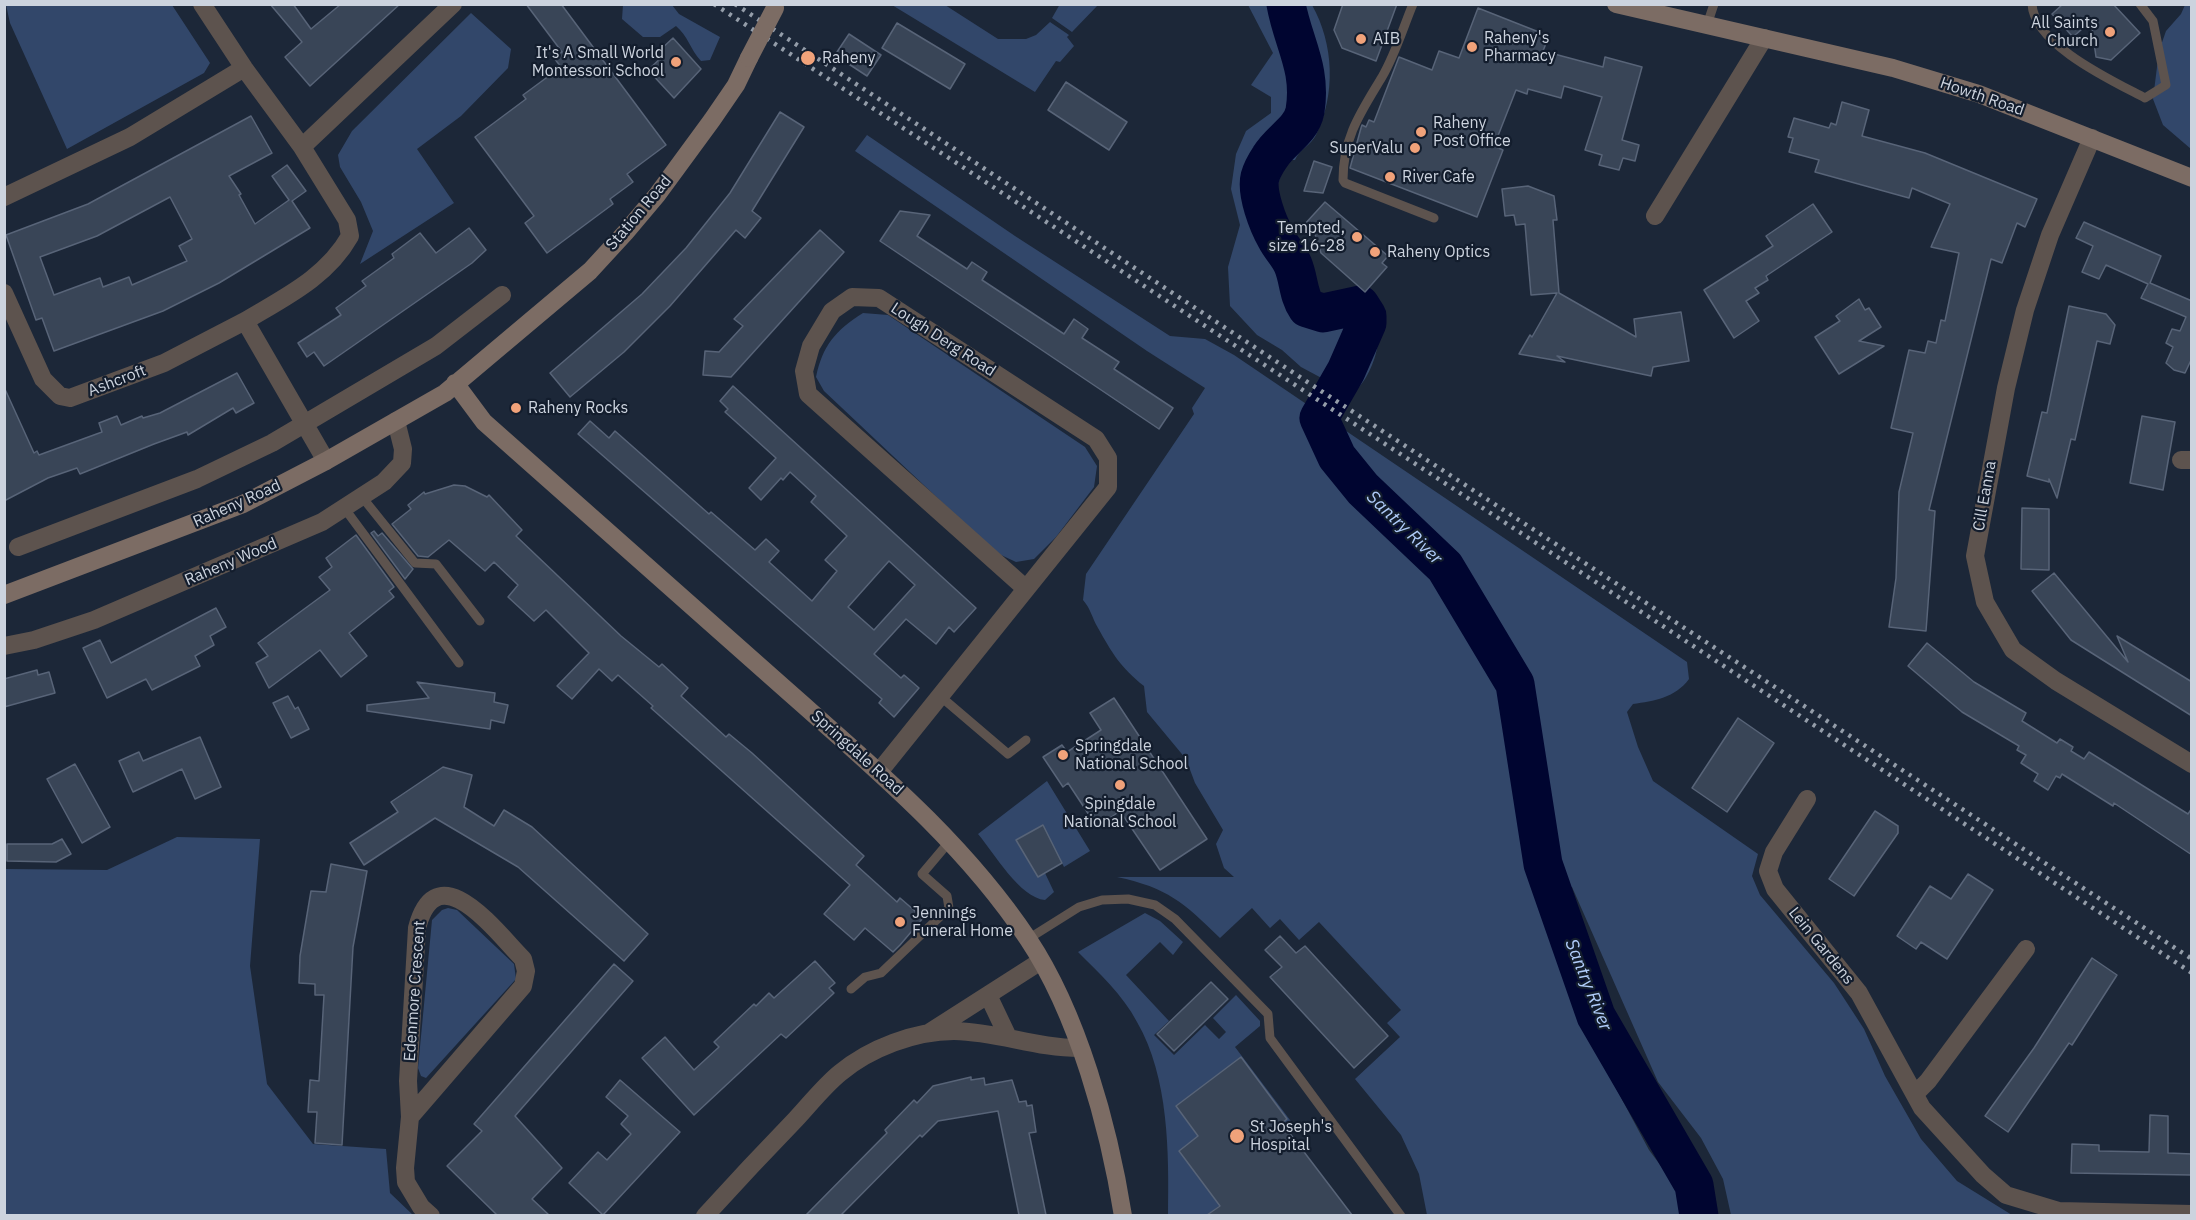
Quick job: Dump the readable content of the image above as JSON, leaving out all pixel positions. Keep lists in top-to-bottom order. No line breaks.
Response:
{"streets":{"main road":["Howth Road","Station Road","Raheny Road","Springdale Road"],"street":["Lough Derg Road","Ashcroft","Cill Eanna","Raheny Wood","Lein Gardens","Edenmore Crescent"]},"crossings":[["Howth Road","Cill Eanna"],["Station Road","Raheny Road"],["Station Road","Springdale Road"],["Lough Derg Road","Springdale Road"],["Raheny Road","Raheny Wood"],["Raheny Road","Springdale Road"]],"water":["Santry River"],"places":["All Saints Church","AIB","Raheny's Pharmacy","Raheny","It's A Small World Montessori School","Raheny Post Office","SuperValu","River Cafe","Tempted, size 16-28","Raheny Optics","Raheny Rocks","Springdale National School","Spingdale National School","Jennings Funeral Home","St Joseph's Hospital"]}
